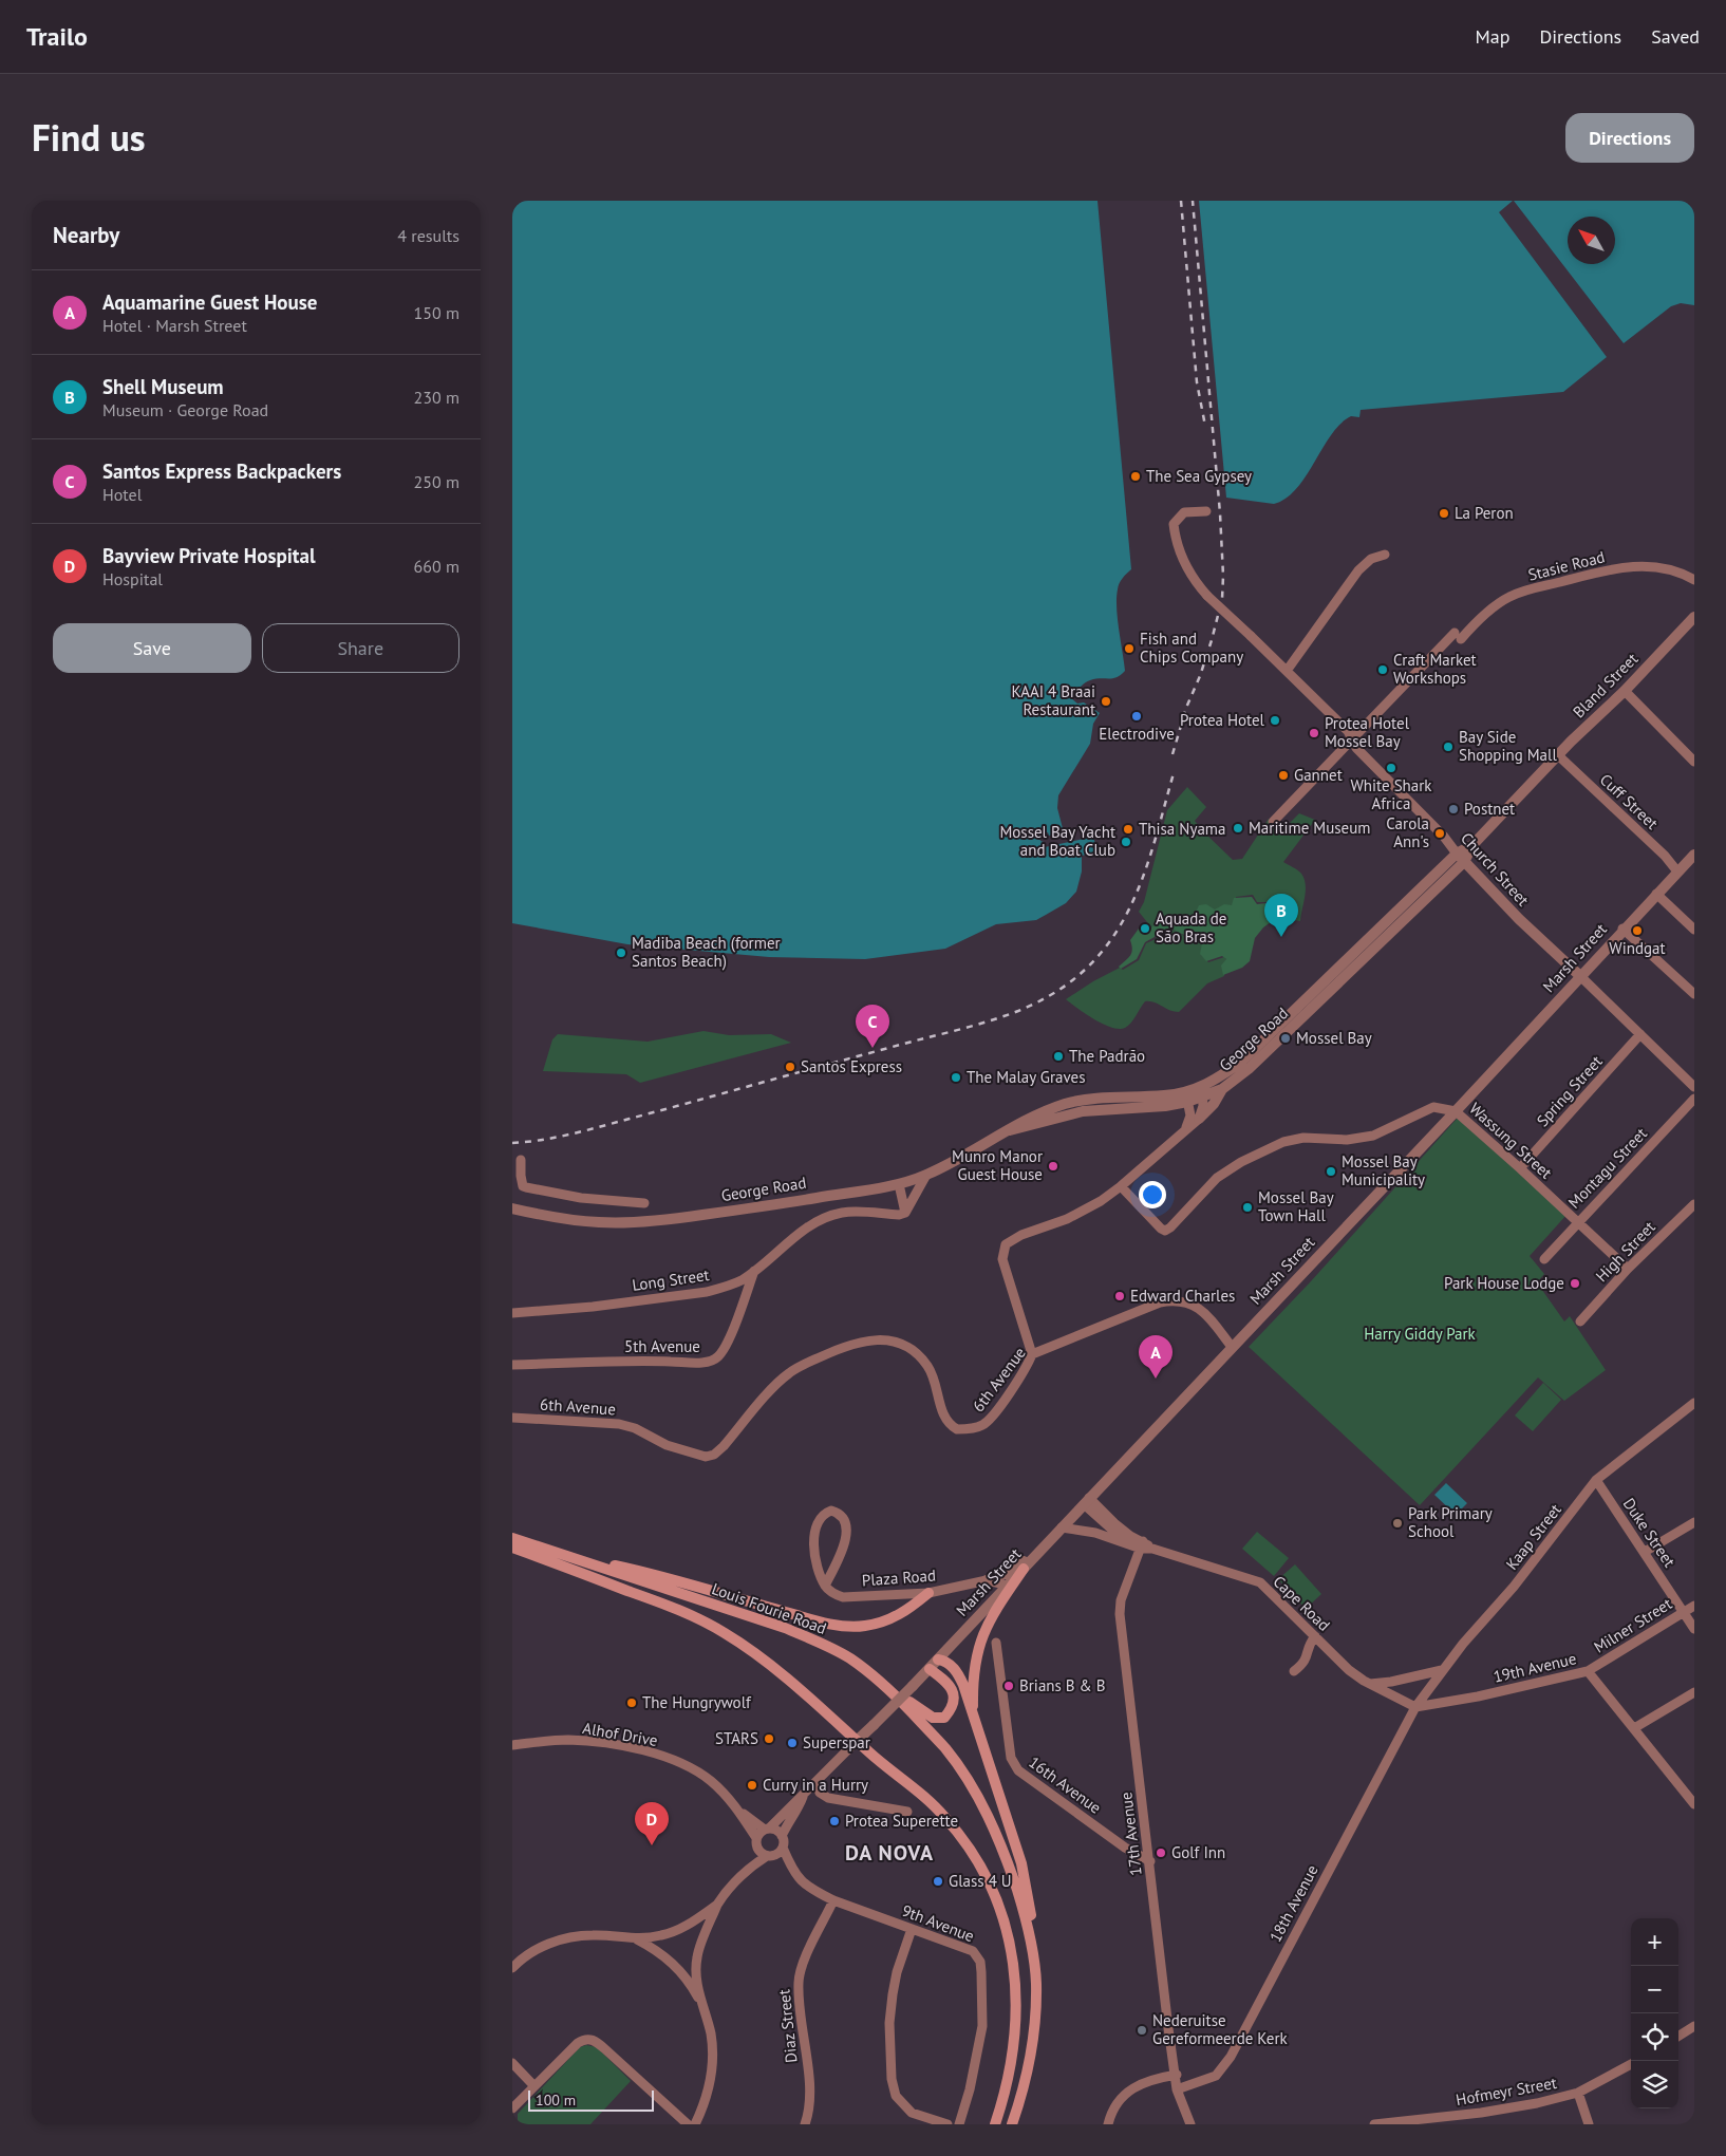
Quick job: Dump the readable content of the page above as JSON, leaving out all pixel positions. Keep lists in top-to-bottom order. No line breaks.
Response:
{"streets":{"main road":["Louis Fourie Road"],"street":["Stasie Road","Bland Street","Cuff Street","Church Street","Marsh Street","George Road","Spring Street","Wassung Street","Montagu Street","High Street","Long Street","5th Avenue","6th Avenue","Duke Street","Kaap Street","Plaza Road","Cape Road","Milner Street","19th Avenue","Alhof Drive","16th Avenue","17th Avenue","18th Avenue","9th Avenue","Diaz Street","Hofmeyr Street"]},"crossings":[["Stasie Road","Church Street"],["Bland Street","Cuff Street"],["Bland Street","Church Street"],["Bland Street","George Road"],["Cuff Street","Marsh Street"],["Church Street","Marsh Street"],["Church Street","George Road"],["Church Street","Spring Street"],["Marsh Street","Wassung Street"],["Marsh Street","6th Avenue"],["Marsh Street","Plaza Road"],["Marsh Street","Cape Road"],["Marsh Street","Alhof Drive"],["Marsh Street","9th Avenue"],["Spring Street","Wassung Street"],["Wassung Street","Montagu Street"],["Wassung Street","High Street"],["Long Street","5th Avenue"],["Duke Street","Kaap Street"],["Duke Street","Milner Street"],["Kaap Street","Cape Road"],["Kaap Street","19th Avenue"],["Kaap Street","18th Avenue"],["Cape Road","19th Avenue"],["Cape Road","17th Avenue"],["Cape Road","18th Avenue"],["Milner Street","19th Avenue"],["19th Avenue","18th Avenue"],["Alhof Drive","9th Avenue"],["16th Avenue","17th Avenue"],["17th Avenue","18th Avenue"],["9th Avenue","Diaz Street"]],"districts":["DA NOVA"],"parks":["Harry Giddy Park"],"places":["The Sea Gypsey","La Peron","Fish and Chips Company","Craft Market Workshops","KAAI 4 Braai Restaurant","Electrodive","Protea Hotel","Protea Hotel Mossel Bay","Bay Side Shopping Mall","White Shark Africa","Gannet","Postnet","Maritime Museum","Thisa Nyama","Carola Ann's","Mossel Bay Yacht and Boat Club","Aquada de São Bras","Windgat","Madiba Beach (former Santos Beach)","Mossel Bay","The Padrão","Santos Express","The Malay Graves","Munro Manor Guest House","Mossel Bay Municipality","Mossel Bay Town Hall","Park House Lodge","Edward Charles","Park Primary School","Brians B & B","The Hungrywolf","STARS","Superspar","Curry in a Hurry","Protea Superette","Golf Inn","Glass 4 U","Nederuitse Gereformeerde Kerk"],"scale_bar":"100 m","north":"top left","page":{"header":"Trailo","nav":["Map","Directions","Saved"],"title":"Find us","buttons":["Directions",["Save","Share"]],"heading":["Nearby","4 results"],"list":[{"mark":"A","name":"Aquamarine Guest House","note":"Hotel · Marsh Street","value":"150 m"},{"mark":"B","name":"Shell Museum","note":"Museum · George Road","value":"230 m"},{"mark":"C","name":"Santos Express Backpackers","note":"Hotel","value":"250 m"},{"mark":"D","name":"Bayview Private Hospital","note":"Hospital","value":"660 m"}],"pins":["B","C","A","D"],"map_buttons":["+","−"],"scale":"100 m"}}
